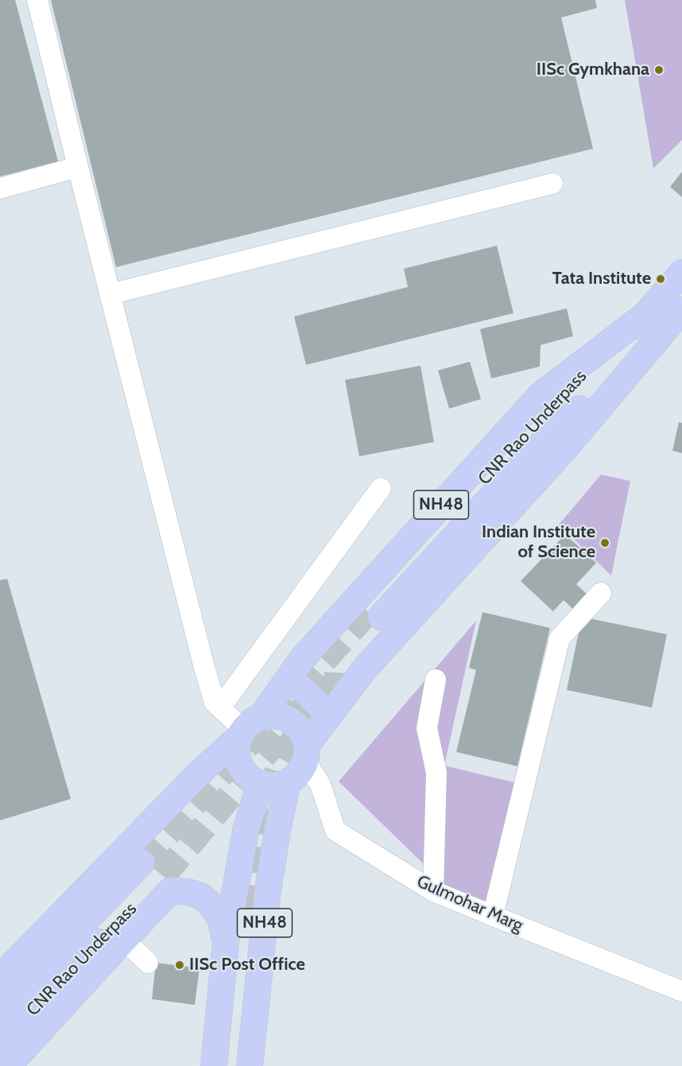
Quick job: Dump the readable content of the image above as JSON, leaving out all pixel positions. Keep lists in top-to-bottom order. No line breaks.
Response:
{"streets":{"highway":["CNR Rao Underpass","NH48"],"lane":["Gulmohar Marg"]},"crossings":[["CNR Rao Underpass","NH48"],["NH48","Gulmohar Marg"]],"places":["IISc Gymkhana","Tata Institute","Indian Institute of Science","IISc Post Office"]}
